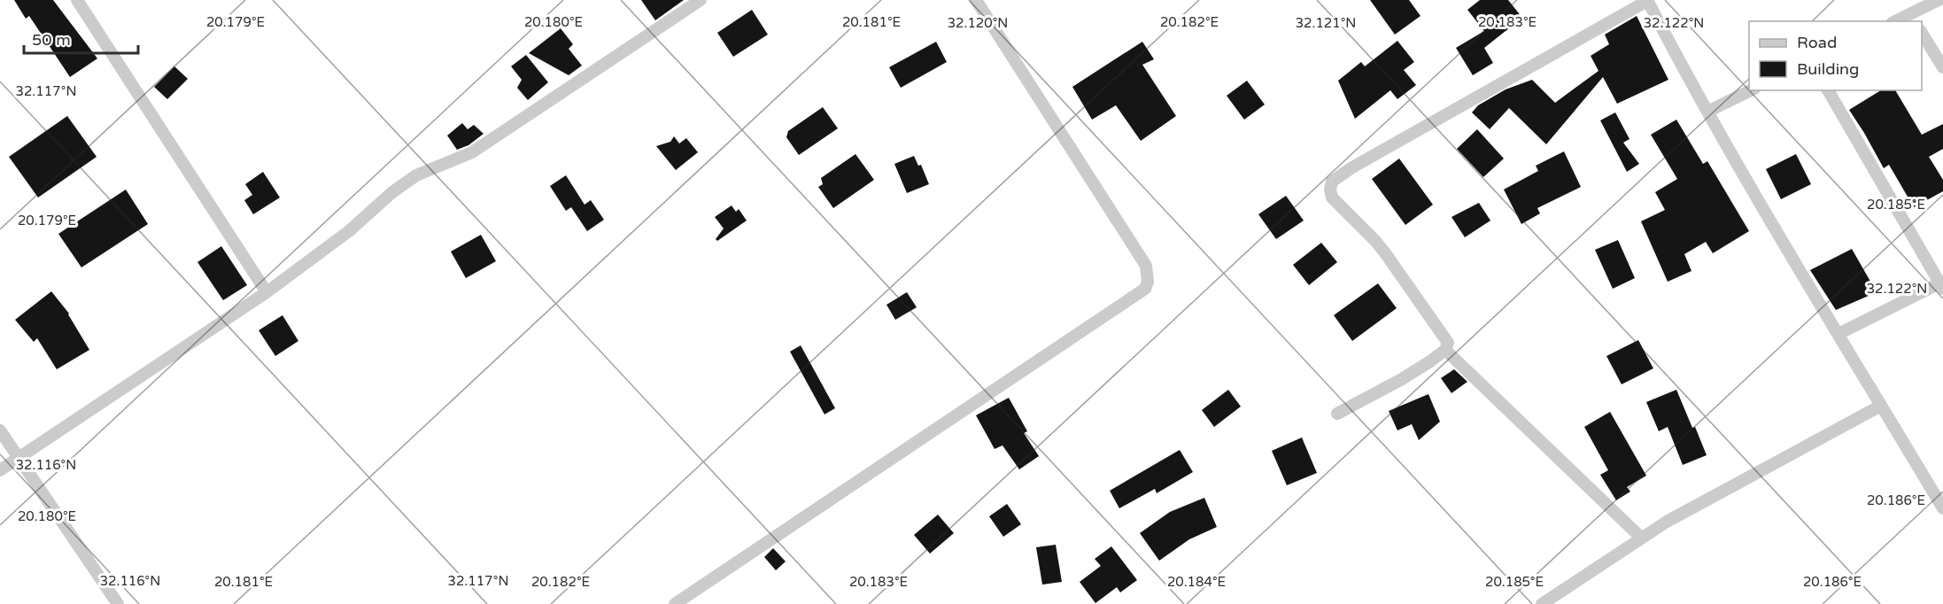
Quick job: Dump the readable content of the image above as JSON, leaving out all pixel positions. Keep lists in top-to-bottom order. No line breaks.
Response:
{"legend":["Road","Building"],"scale_bar":"50 m","coordinates":["20.179°E","20.180°E","20.181°E","20.182°E","20.183°E","32.120°N","32.122°N","32.121°N","32.117°N","20.185°E","32.116°N","20.186°E","20.184°E"]}
